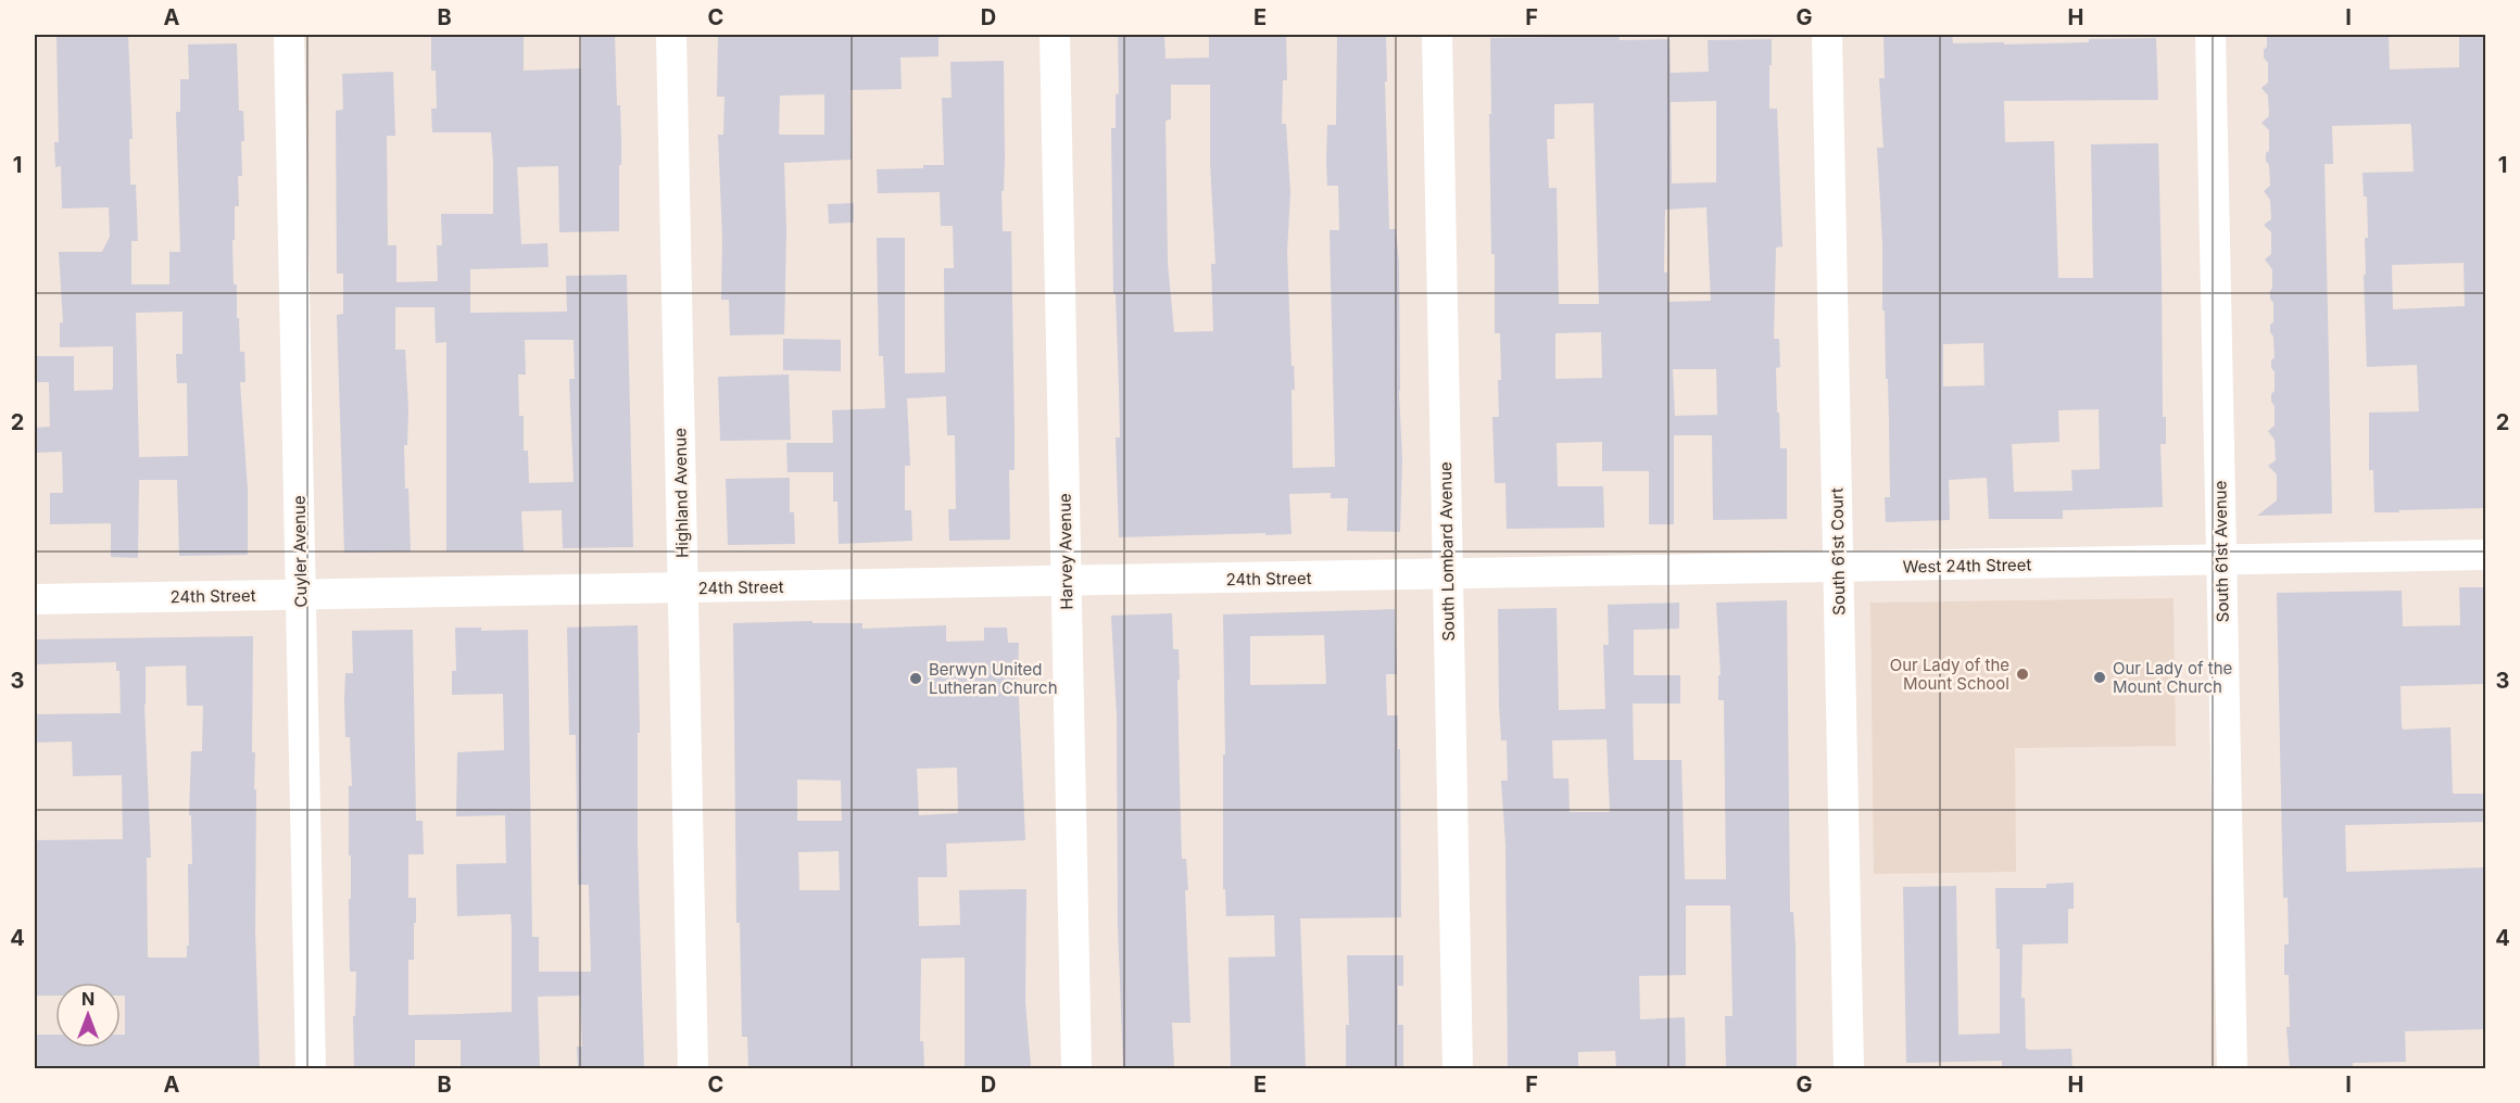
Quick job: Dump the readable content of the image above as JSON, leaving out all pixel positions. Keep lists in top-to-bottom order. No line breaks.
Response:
{"streets":{"street":["Highland Avenue","Cuyler Avenue","Harvey Avenue","South Lombard Avenue","South 61st Court","South 61st Avenue","West 24th Street","24th Street"]},"crossings":[["Highland Avenue","24th Street"],["Cuyler Avenue","24th Street"],["Harvey Avenue","24th Street"],["South Lombard Avenue","West 24th Street"],["South Lombard Avenue","24th Street"],["South 61st Court","West 24th Street"],["South 61st Avenue","West 24th Street"],["West 24th Street","24th Street"]],"places":["Our Lady of the Mount School","Our Lady of the Mount Church","Berwyn United Lutheran Church"],"north":"top","grid":{"columns":["A","B","C","D","E","F","G","H","I"],"rows":["1","2","3","4"]}}
